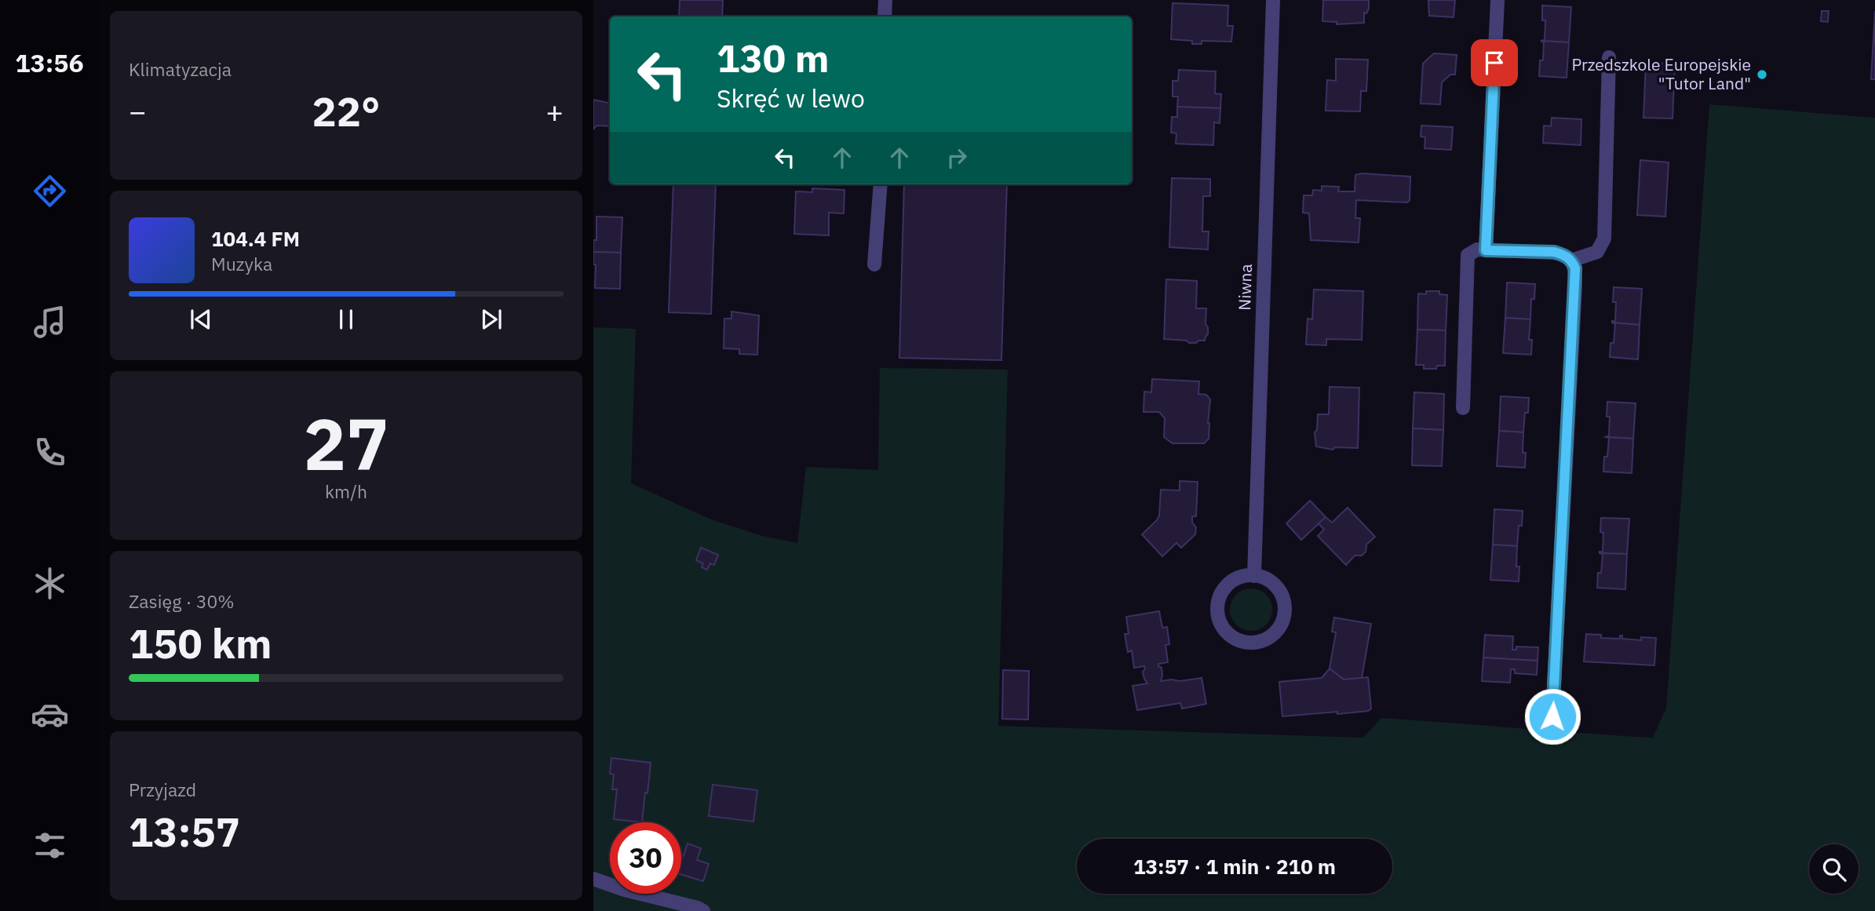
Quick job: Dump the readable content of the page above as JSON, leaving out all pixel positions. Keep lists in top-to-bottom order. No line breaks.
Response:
{"streets":{"street":["Niwna"]},"places":["Przedszkole Europejskie \"Tutor Land\""],"page":{"tabs":"13:56","tile":["Klimatyzacja",["27","km/h"],["Zasięg · 30%","150 km"],["Przyjazd","13:57"]],"turn":["130 m","Skręć w lewo"],"heat":["−","22°","+"],"song":["104.4 FM","Muzyka"],"limit":"30","trip":"13:57 · 1 min · 210 m"}}
